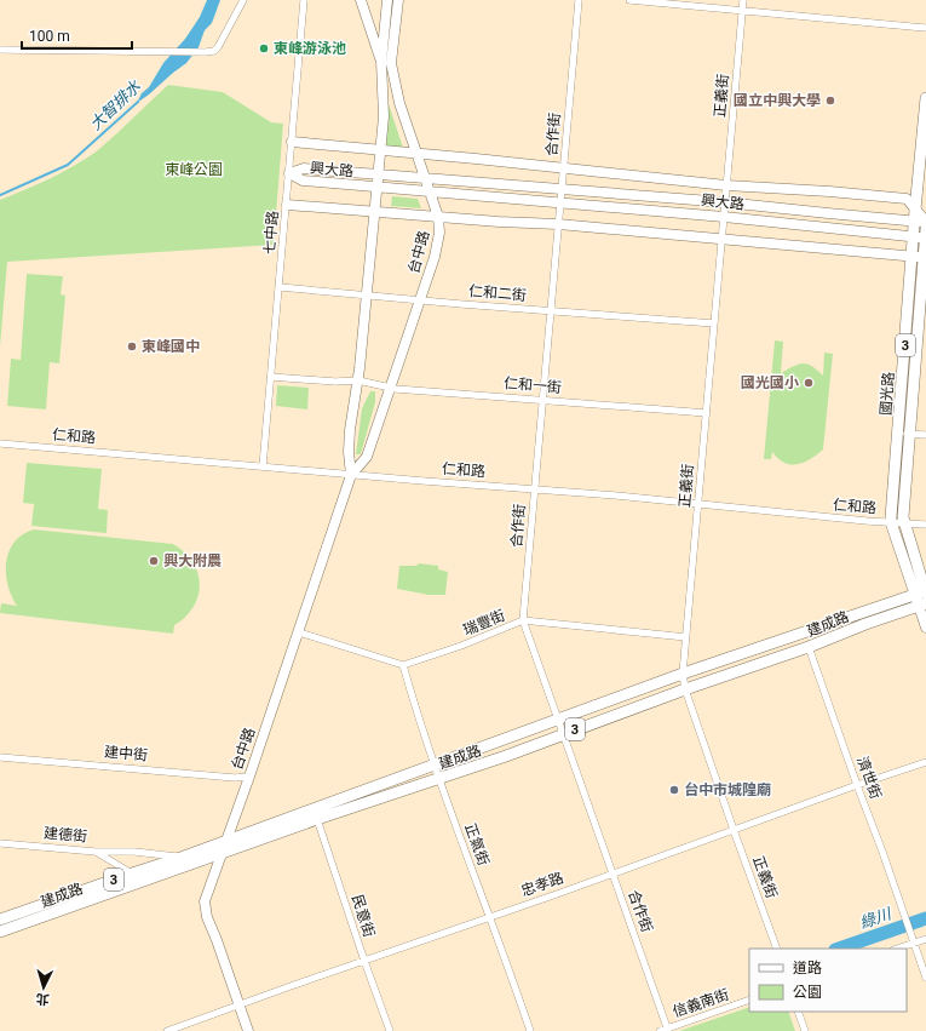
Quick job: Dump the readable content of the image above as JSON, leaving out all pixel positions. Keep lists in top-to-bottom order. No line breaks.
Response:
{"streets":{"main road":["3","國光路","建成路"],"street":["正義街","合作街","興大路","七中路","台中路","仁和二街","仁和一街","仁和路","瑞豐街","建中街","濟世街","建德街","正氣街","忠孝路","民意街","信義南街"]},"crossings":[["正義街","興大路"],["正義街","仁和二街"],["正義街","仁和一街"],["正義街","仁和路"],["正義街","瑞豐街"],["正義街","建成路"],["正義街","忠孝路"],["合作街","興大路"],["合作街","仁和二街"],["合作街","仁和一街"],["合作街","仁和路"],["合作街","瑞豐街"],["合作街","建成路"],["合作街","忠孝路"],["合作街","信義南街"],["興大路","七中路"],["興大路","台中路"],["興大路","國光路"],["七中路","仁和二街"],["七中路","仁和一街"],["七中路","仁和路"],["台中路","仁和二街"],["台中路","仁和一街"],["台中路","仁和路"],["台中路","建成路"],["台中路","建中街"],["台中路","忠孝路"],["國光路","仁和路"],["國光路","建成路"],["瑞豐街","正氣街"],["建成路","濟世街"],["建成路","建德街"],["建成路","正氣街"],["建成路","民意街"],["濟世街","忠孝路"],["正氣街","忠孝路"],["忠孝路","民意街"]],"water":["大智排水","綠川"],"parks":["東峰公園"],"places":["東峰游泳池","國立中興大學","東峰國中","國光國小","興大附農","台中市城隍廟"],"legend":["道路","公園"],"scale_bar":"100 m","north":"bottom"}
